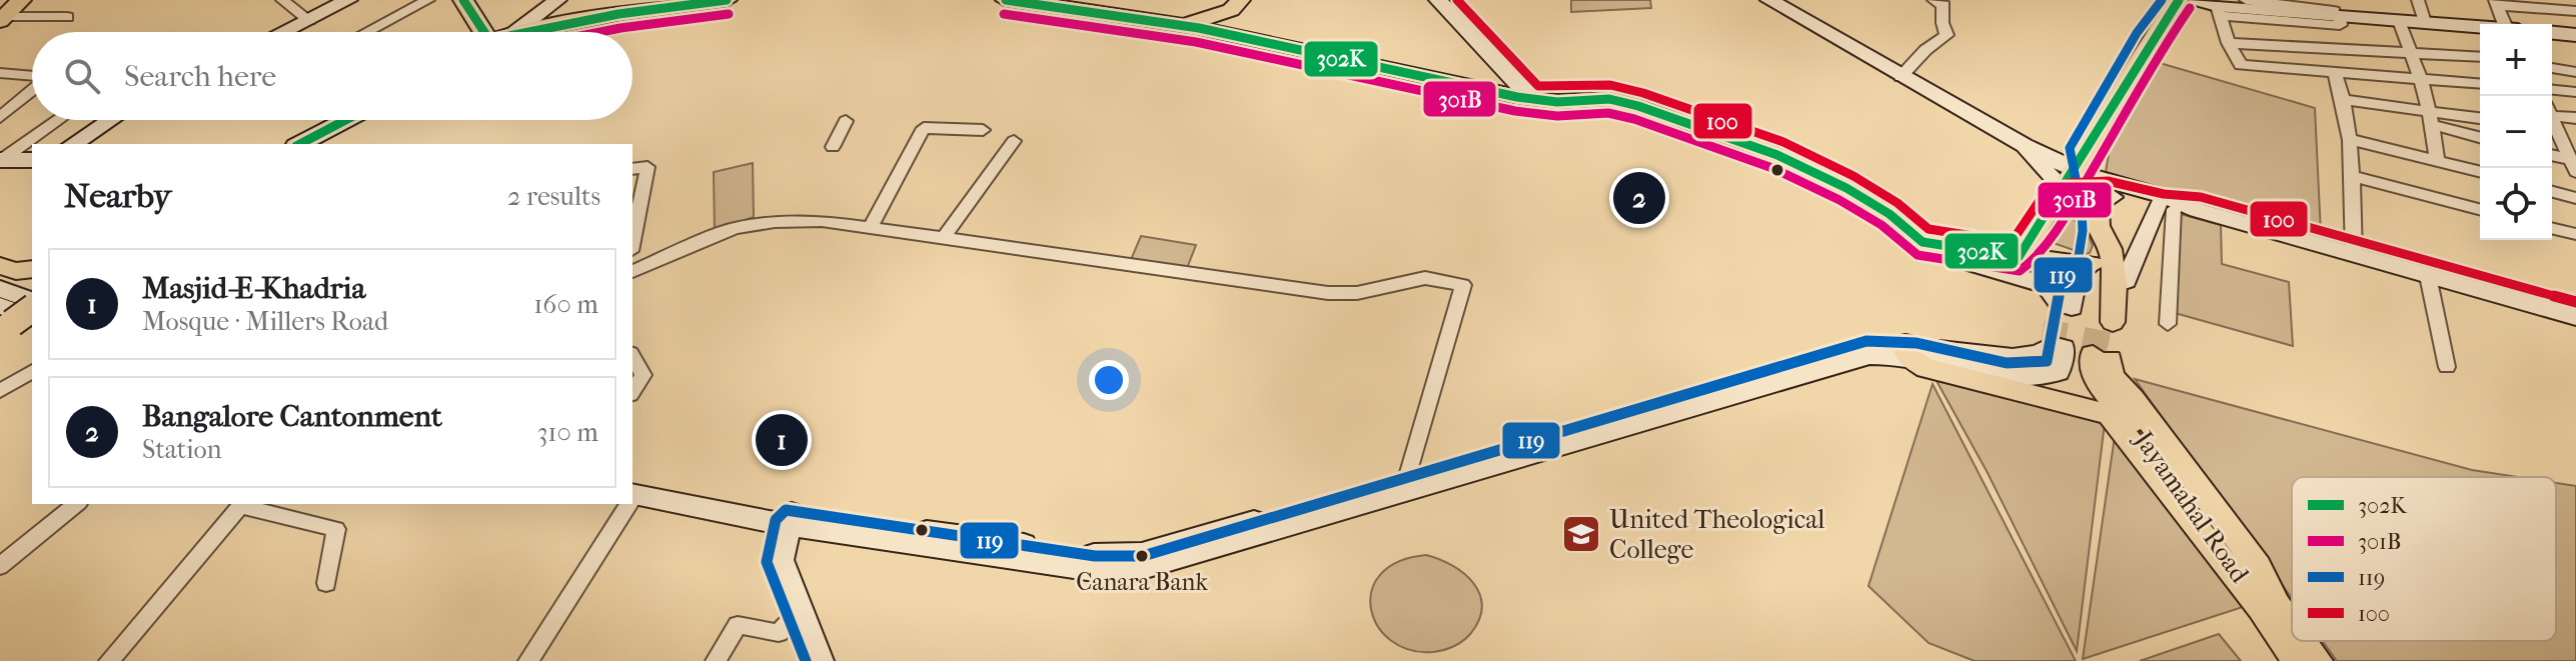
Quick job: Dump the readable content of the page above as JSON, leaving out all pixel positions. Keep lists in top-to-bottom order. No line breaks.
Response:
{"streets":{"main road":["Jayamahal Road"]},"places":{"school or university":["United Theological College"],"other":["Canara Bank"]},"lines":["transit line 302K","transit line 119","transit line 100","transit line 301B"],"legend":["302K","301B","119","100"],"page":{"map_buttons":["+","−"],"search":"Search here","heading":["Nearby","2 results"],"pins":["2","1"],"list":[{"mark":"1","name":"Masjid-E-Khadria","note":"Mosque · Millers Road","value":"160 m"},{"mark":"2","name":"Bangalore Cantonment","note":"Station","value":"310 m"}]}}
